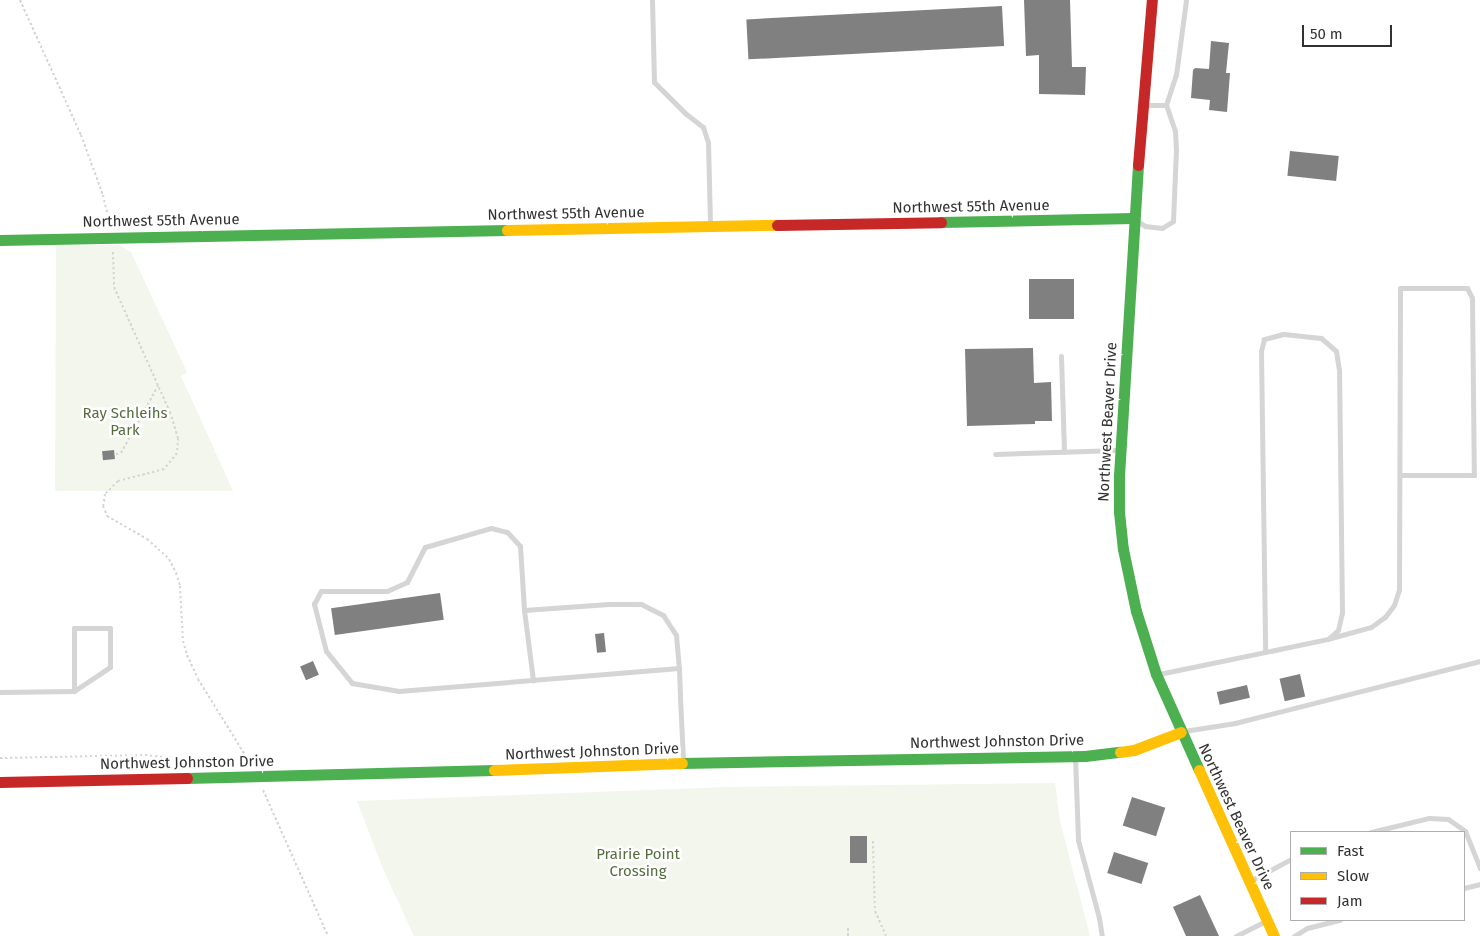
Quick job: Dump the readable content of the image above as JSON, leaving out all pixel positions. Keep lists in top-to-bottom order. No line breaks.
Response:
{"streets":{"street":["Northwest 55th Avenue","Northwest Beaver Drive","Northwest Johnston Drive"]},"crossings":[["Northwest 55th Avenue","Northwest Beaver Drive"],["Northwest Beaver Drive","Northwest Johnston Drive"]],"parks":["Ray Schleihs Park","Prairie Point Crossing"],"legend":["Fast","Slow","Jam"],"scale_bar":"50 m"}
